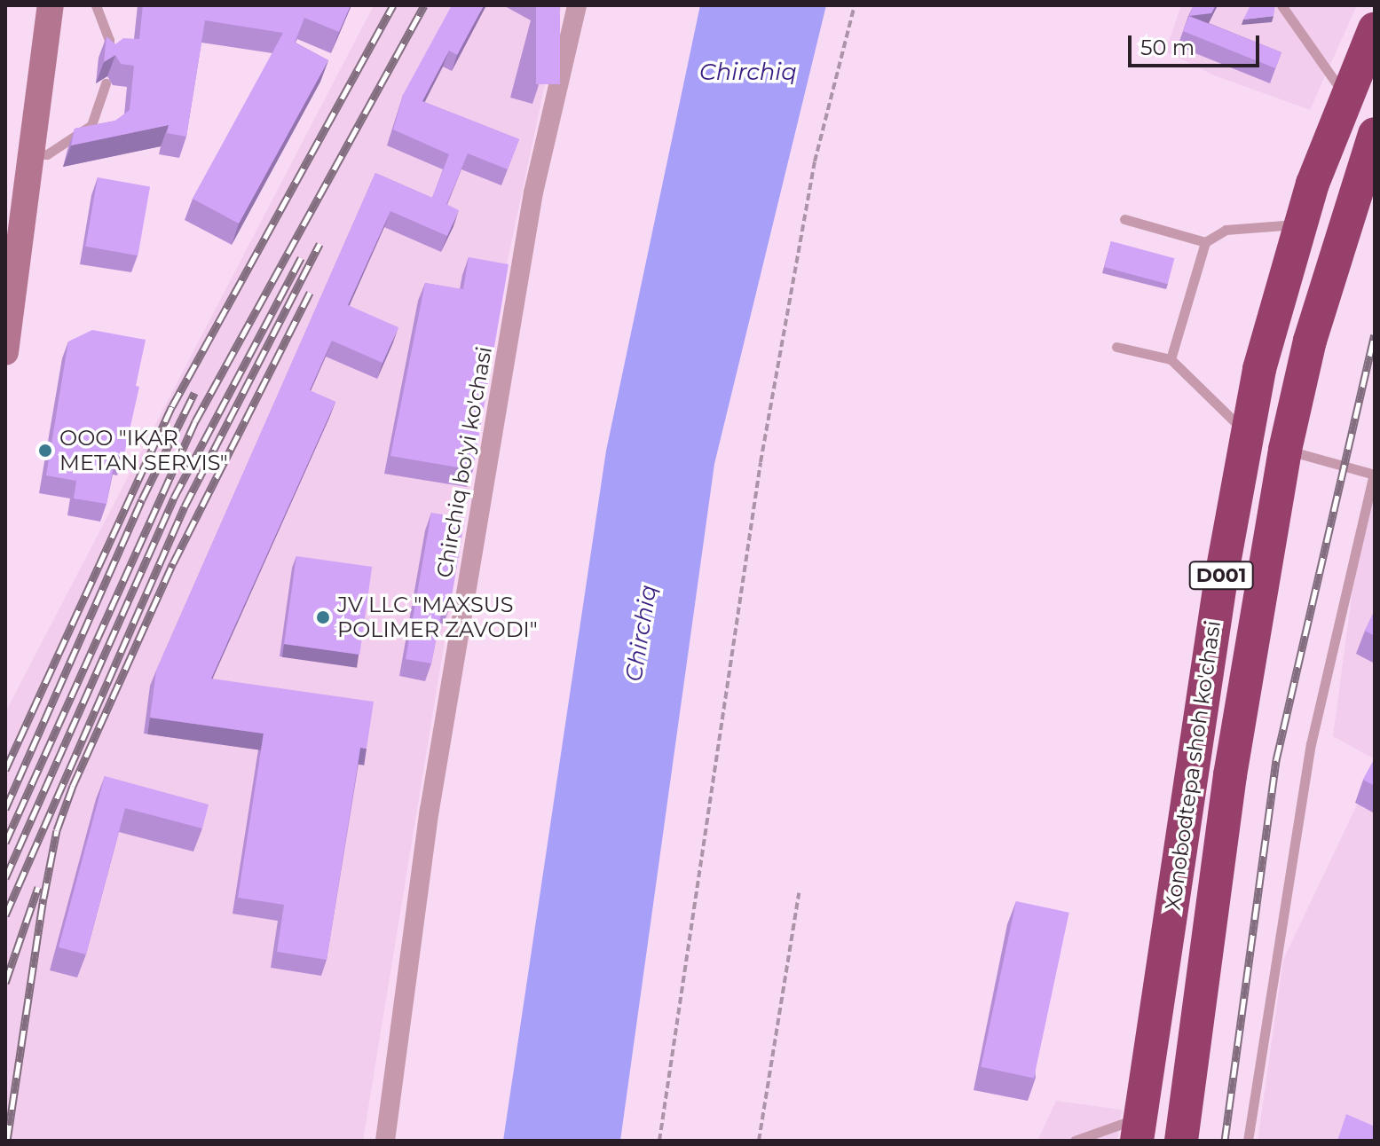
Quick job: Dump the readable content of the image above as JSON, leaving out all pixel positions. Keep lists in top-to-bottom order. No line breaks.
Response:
{"streets":{"highway":["D001","Xonobodtepa shoh ko'chasi"],"street":["Chirchiq bo'yi ko'chasi"]},"water":["Chirchiq"],"places":["OOO \"IKAR METAN SERVIS\"","JV LLC \"MAXSUS POLIMER ZAVODI\""],"scale_bar":"50 m"}
